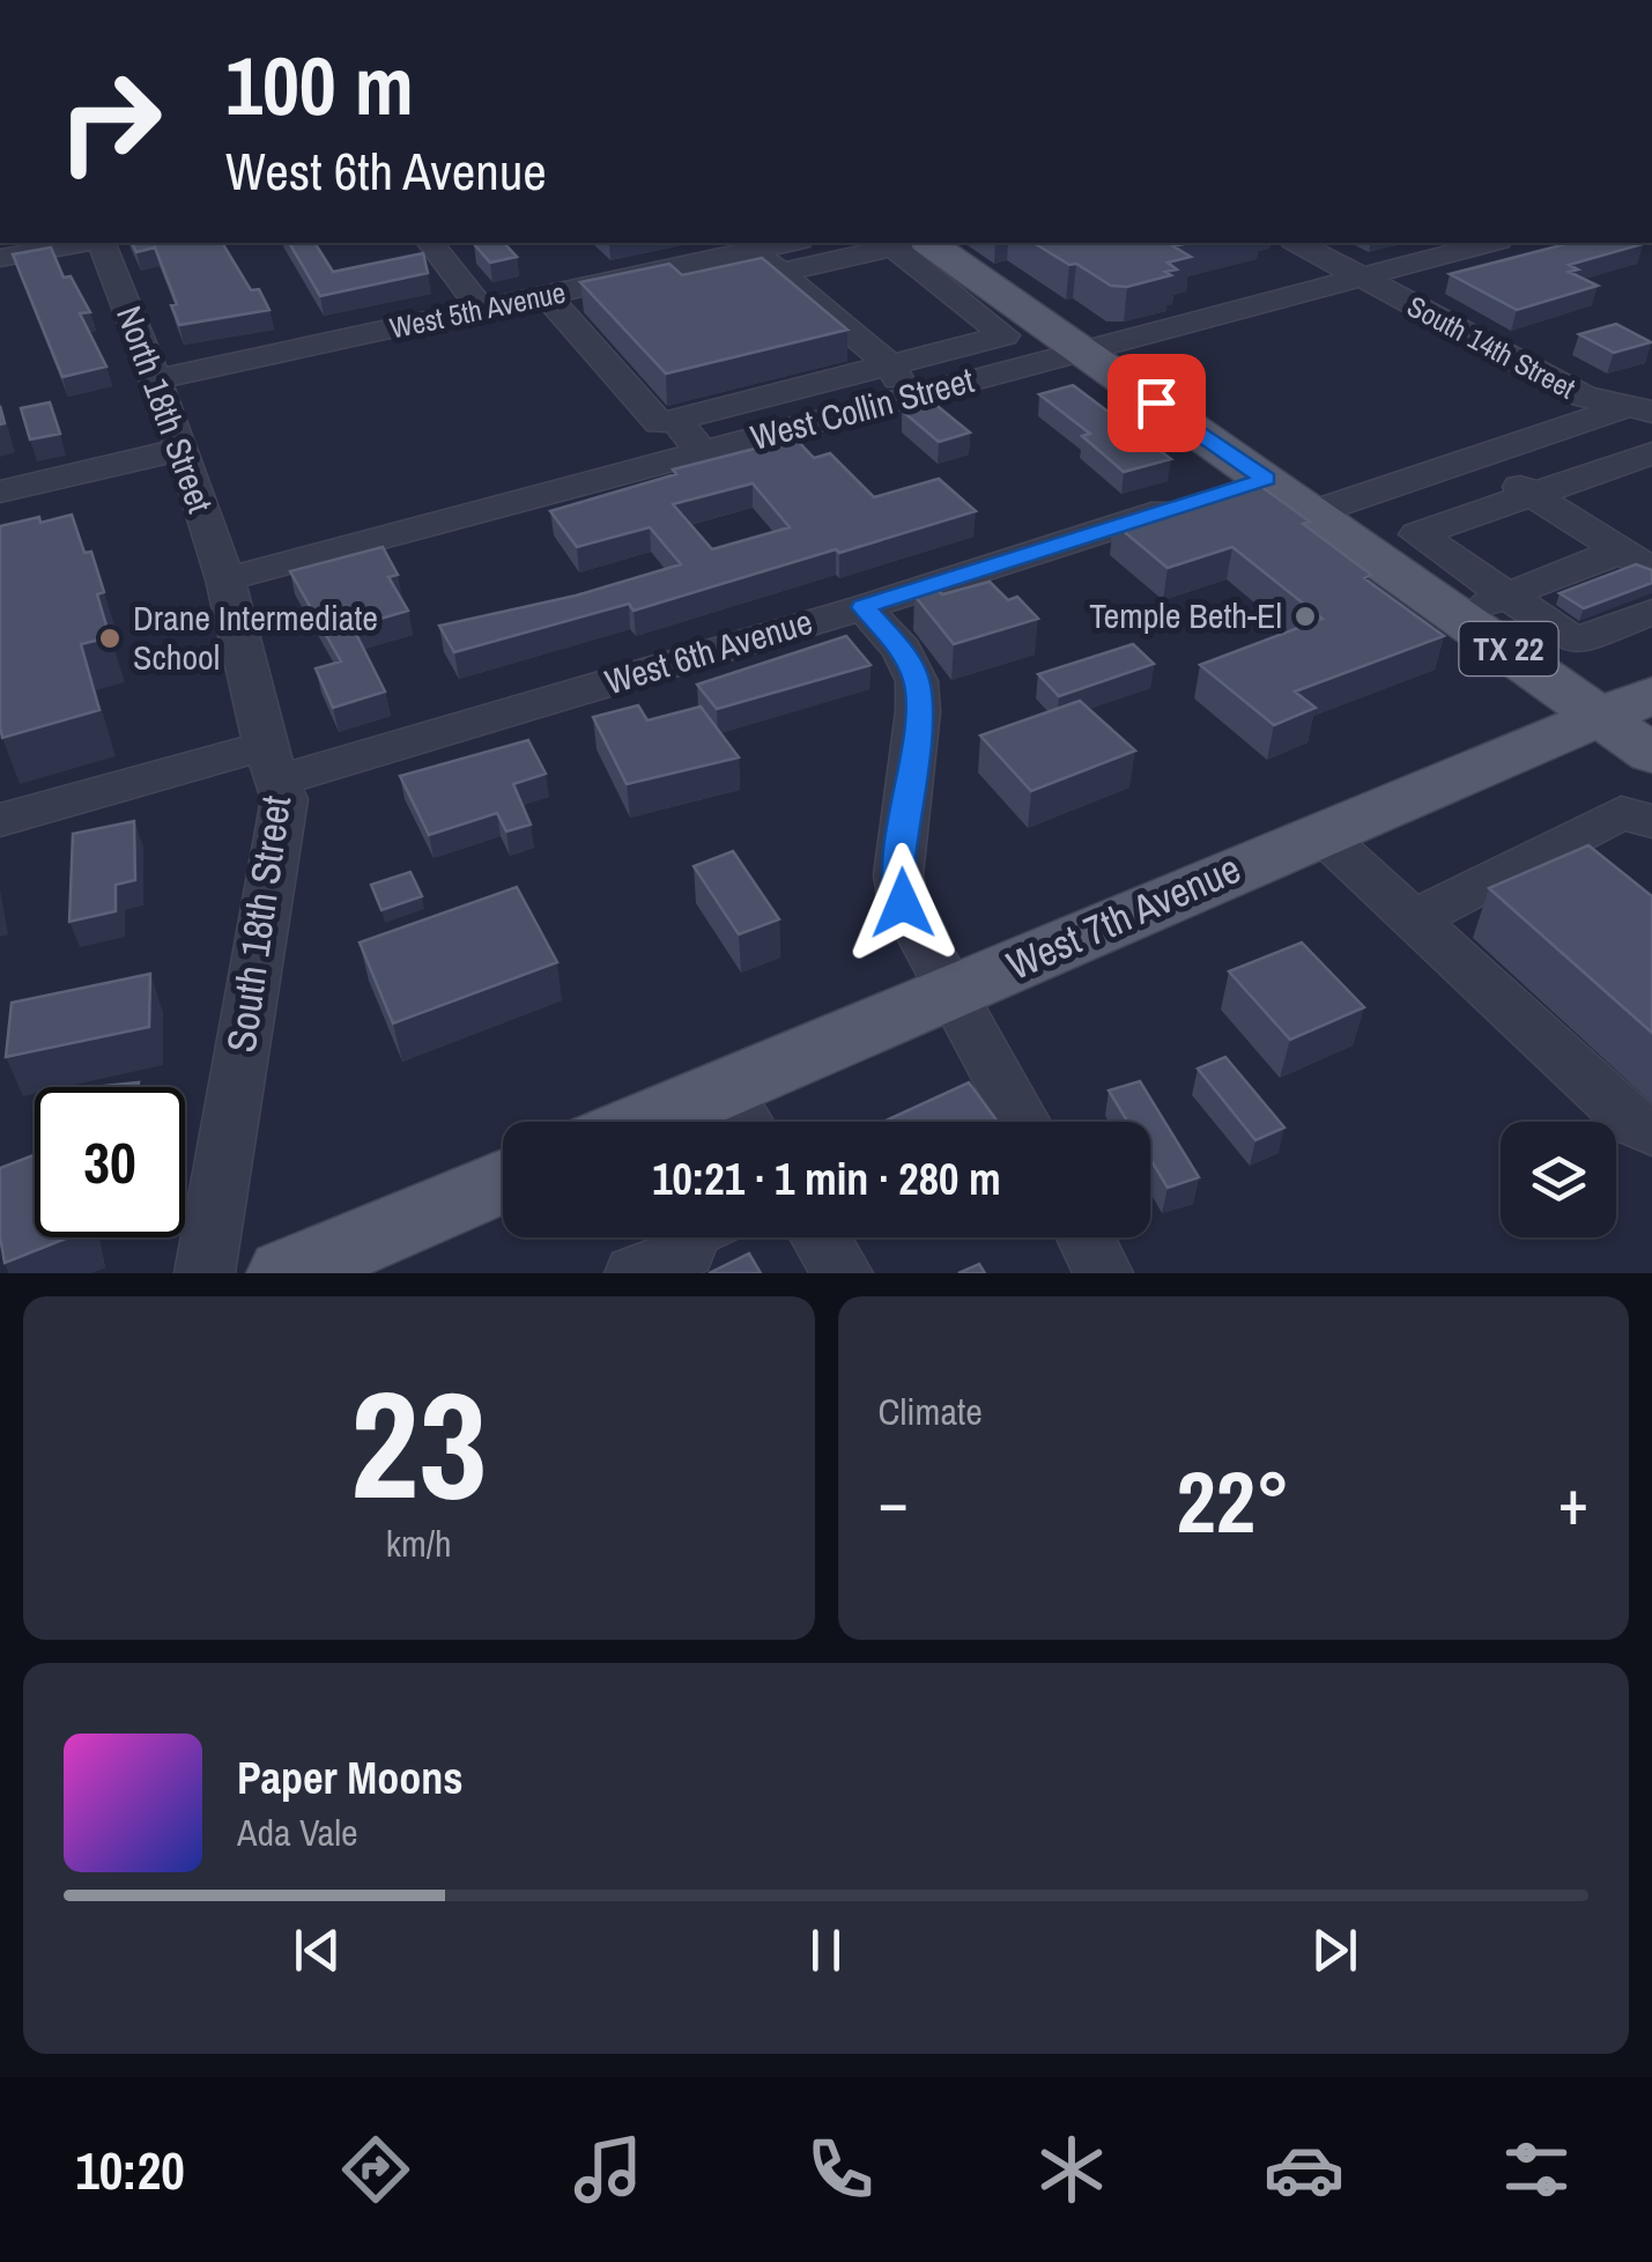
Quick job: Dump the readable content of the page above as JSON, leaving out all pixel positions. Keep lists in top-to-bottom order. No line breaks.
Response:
{"streets":{"main road":["TX 22","West 7th Avenue"],"street":["West 5th Avenue","South 14th Street","North 18th Street","West Collin Street","West 6th Avenue","South 18th Street"]},"crossings":[["West 5th Avenue","North 18th Street"],["South 14th Street","West Collin Street"],["North 18th Street","West Collin Street"],["North 18th Street","South 18th Street"],["West Collin Street","TX 22"],["West Collin Street","South 18th Street"],["TX 22","West 6th Avenue"],["TX 22","West 7th Avenue"],["West 6th Avenue","South 18th Street"]],"places":["Temple Beth-El","Drane Intermediate School"],"page":{"turn":["100 m","West 6th Avenue"],"limit":"30","trip":"10:21 · 1 min · 280 m","tile":[["23","km/h"],"Climate"],"heat":["−","22°","+"],"song":["Paper Moons","Ada Vale"],"tabs":"10:20"}}
